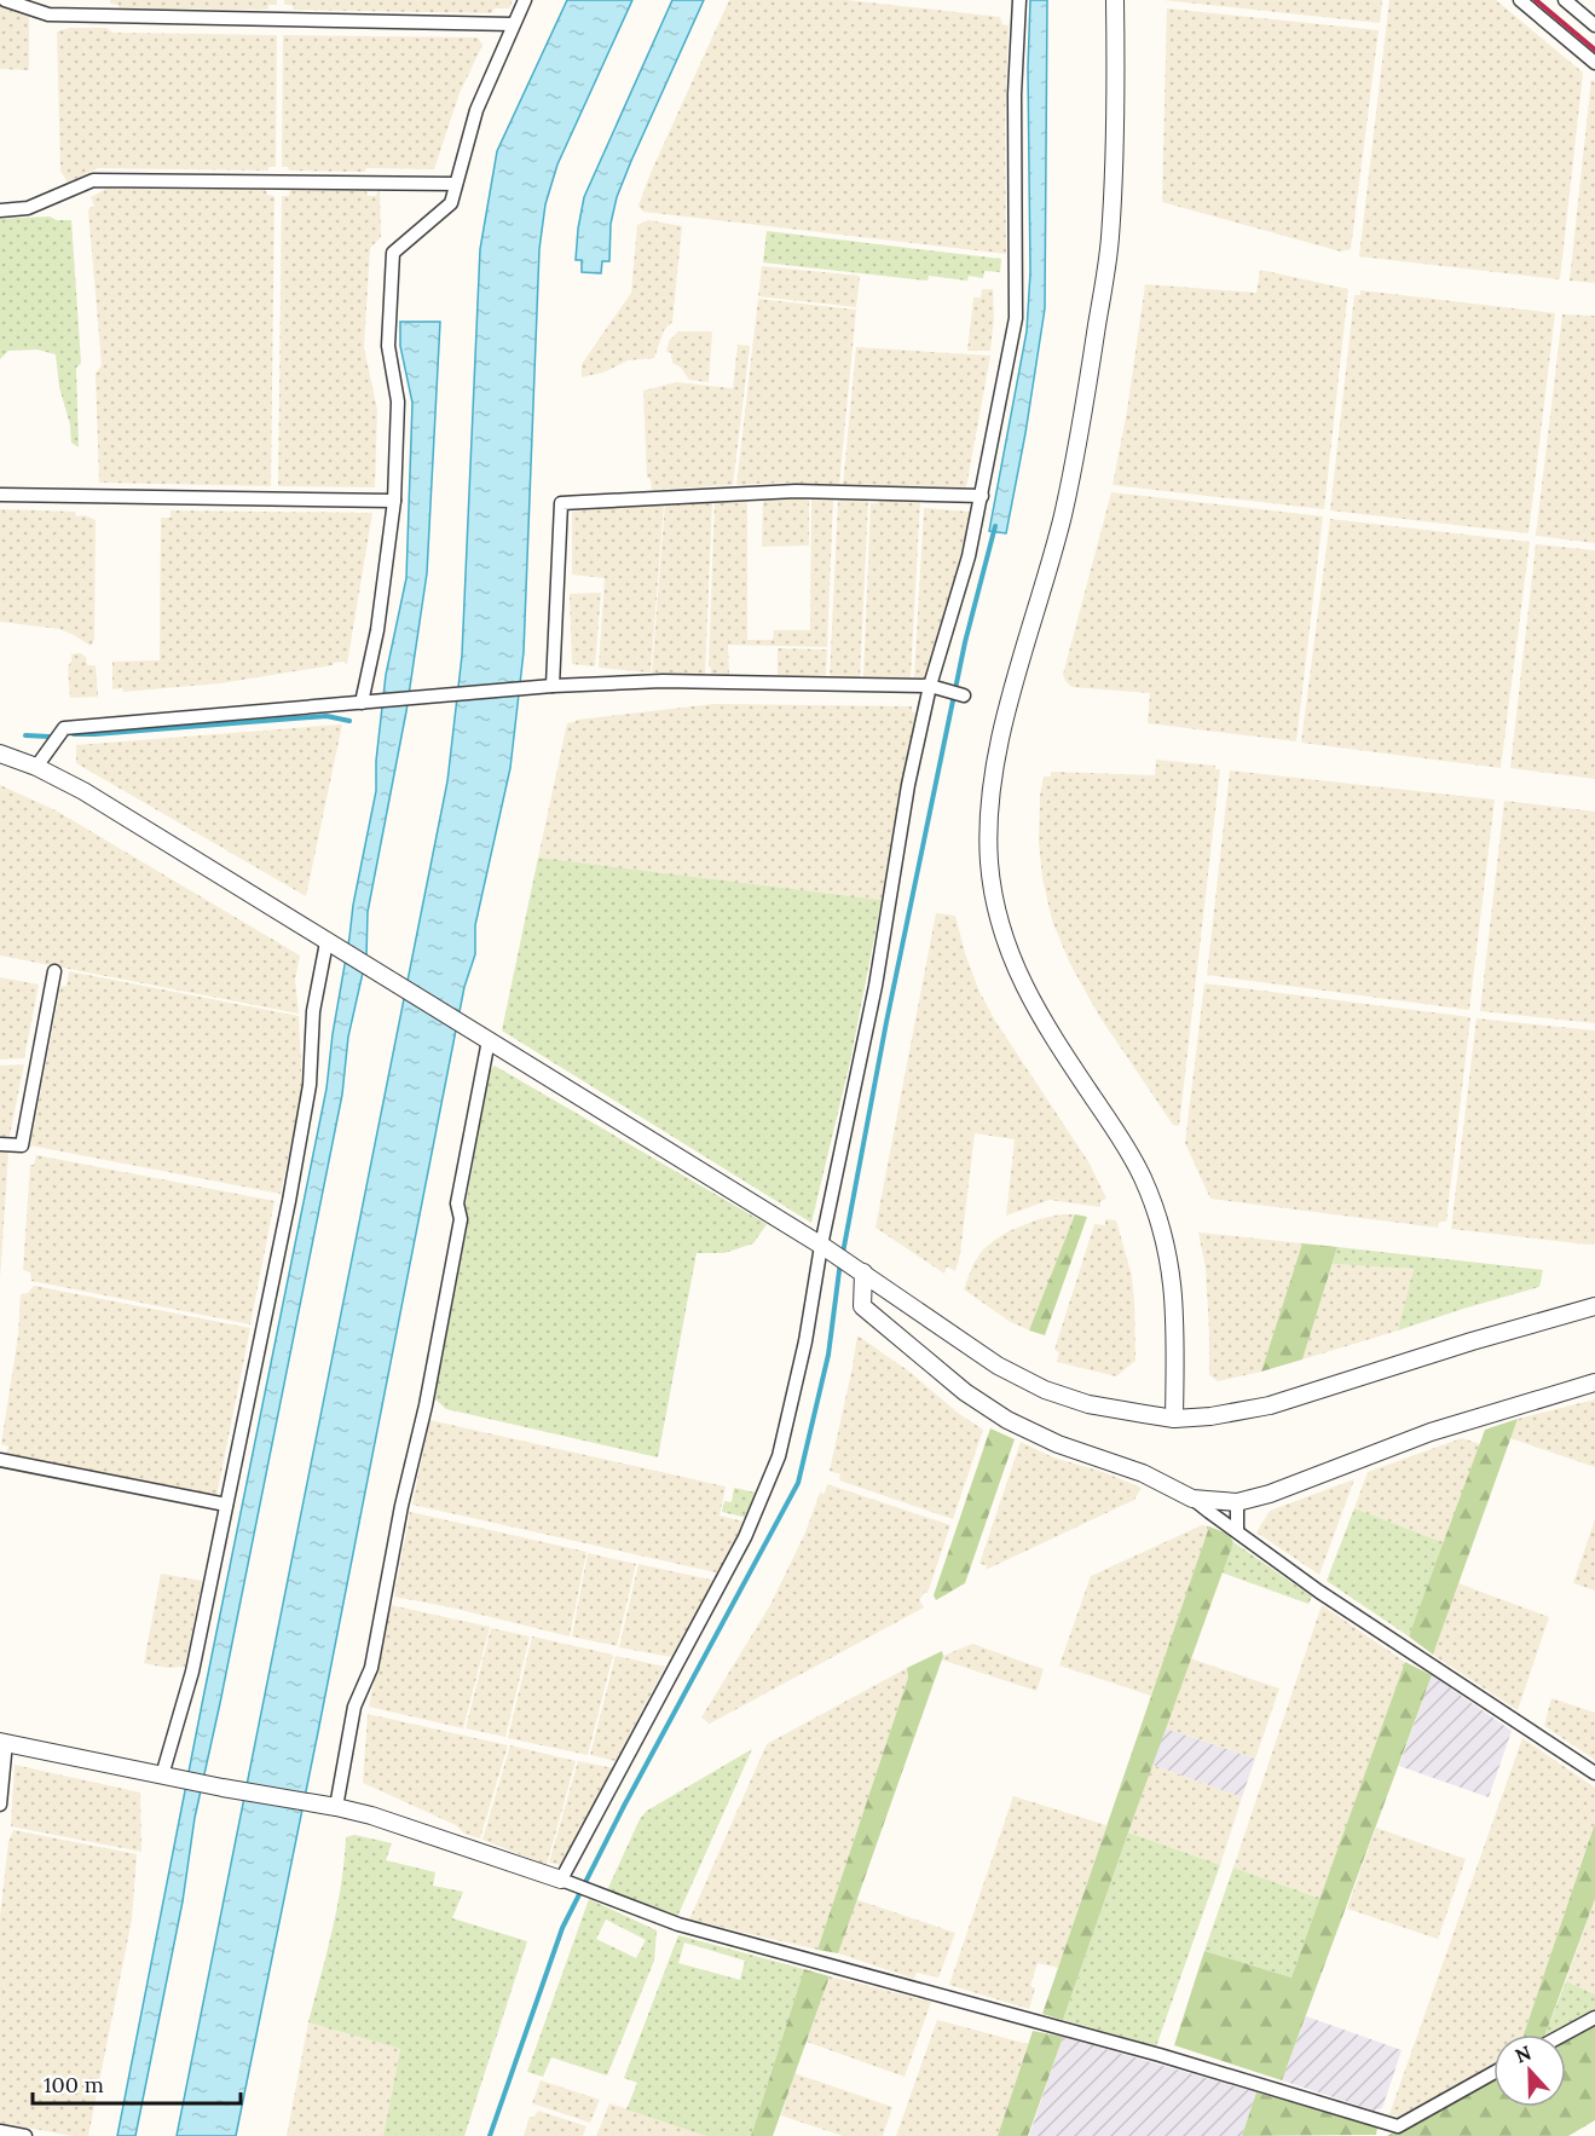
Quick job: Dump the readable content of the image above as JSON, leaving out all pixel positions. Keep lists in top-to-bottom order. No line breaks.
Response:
{"scale_bar":"100 m","north":"top"}
